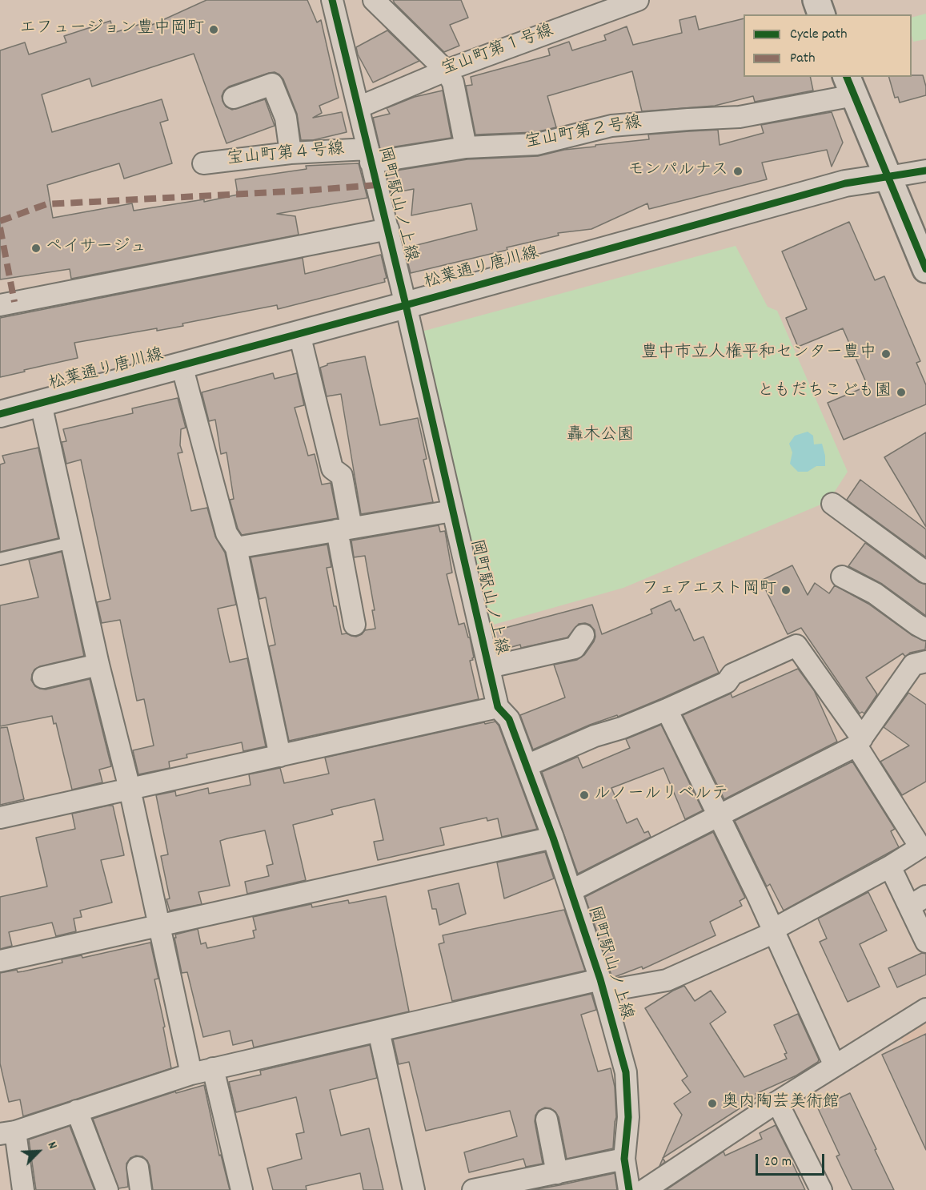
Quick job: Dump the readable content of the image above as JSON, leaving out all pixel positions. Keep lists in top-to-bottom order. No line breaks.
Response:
{"streets":{"street":["宝山町第１号線","宝山町第２号線","宝山町第４号線","岡町駅山ノ上線","松葉通り唐川線"]},"crossings":[["宝山町第１号線","岡町駅山ノ上線"],["宝山町第２号線","宝山町第４号線"],["宝山町第２号線","岡町駅山ノ上線"],["宝山町第４号線","岡町駅山ノ上線"],["岡町駅山ノ上線","松葉通り唐川線"]],"parks":["轟木公園"],"places":["エフュージョン豊中岡町","モンパルナス","ペイサージュ","豊中市立人権平和センター豊中","ともだちこども園","フェアエスト岡町","ルノールリベルテ","奥内陶芸美術館"],"legend":["Cycle path","Path"],"scale_bar":"20 m","north":"top right"}
